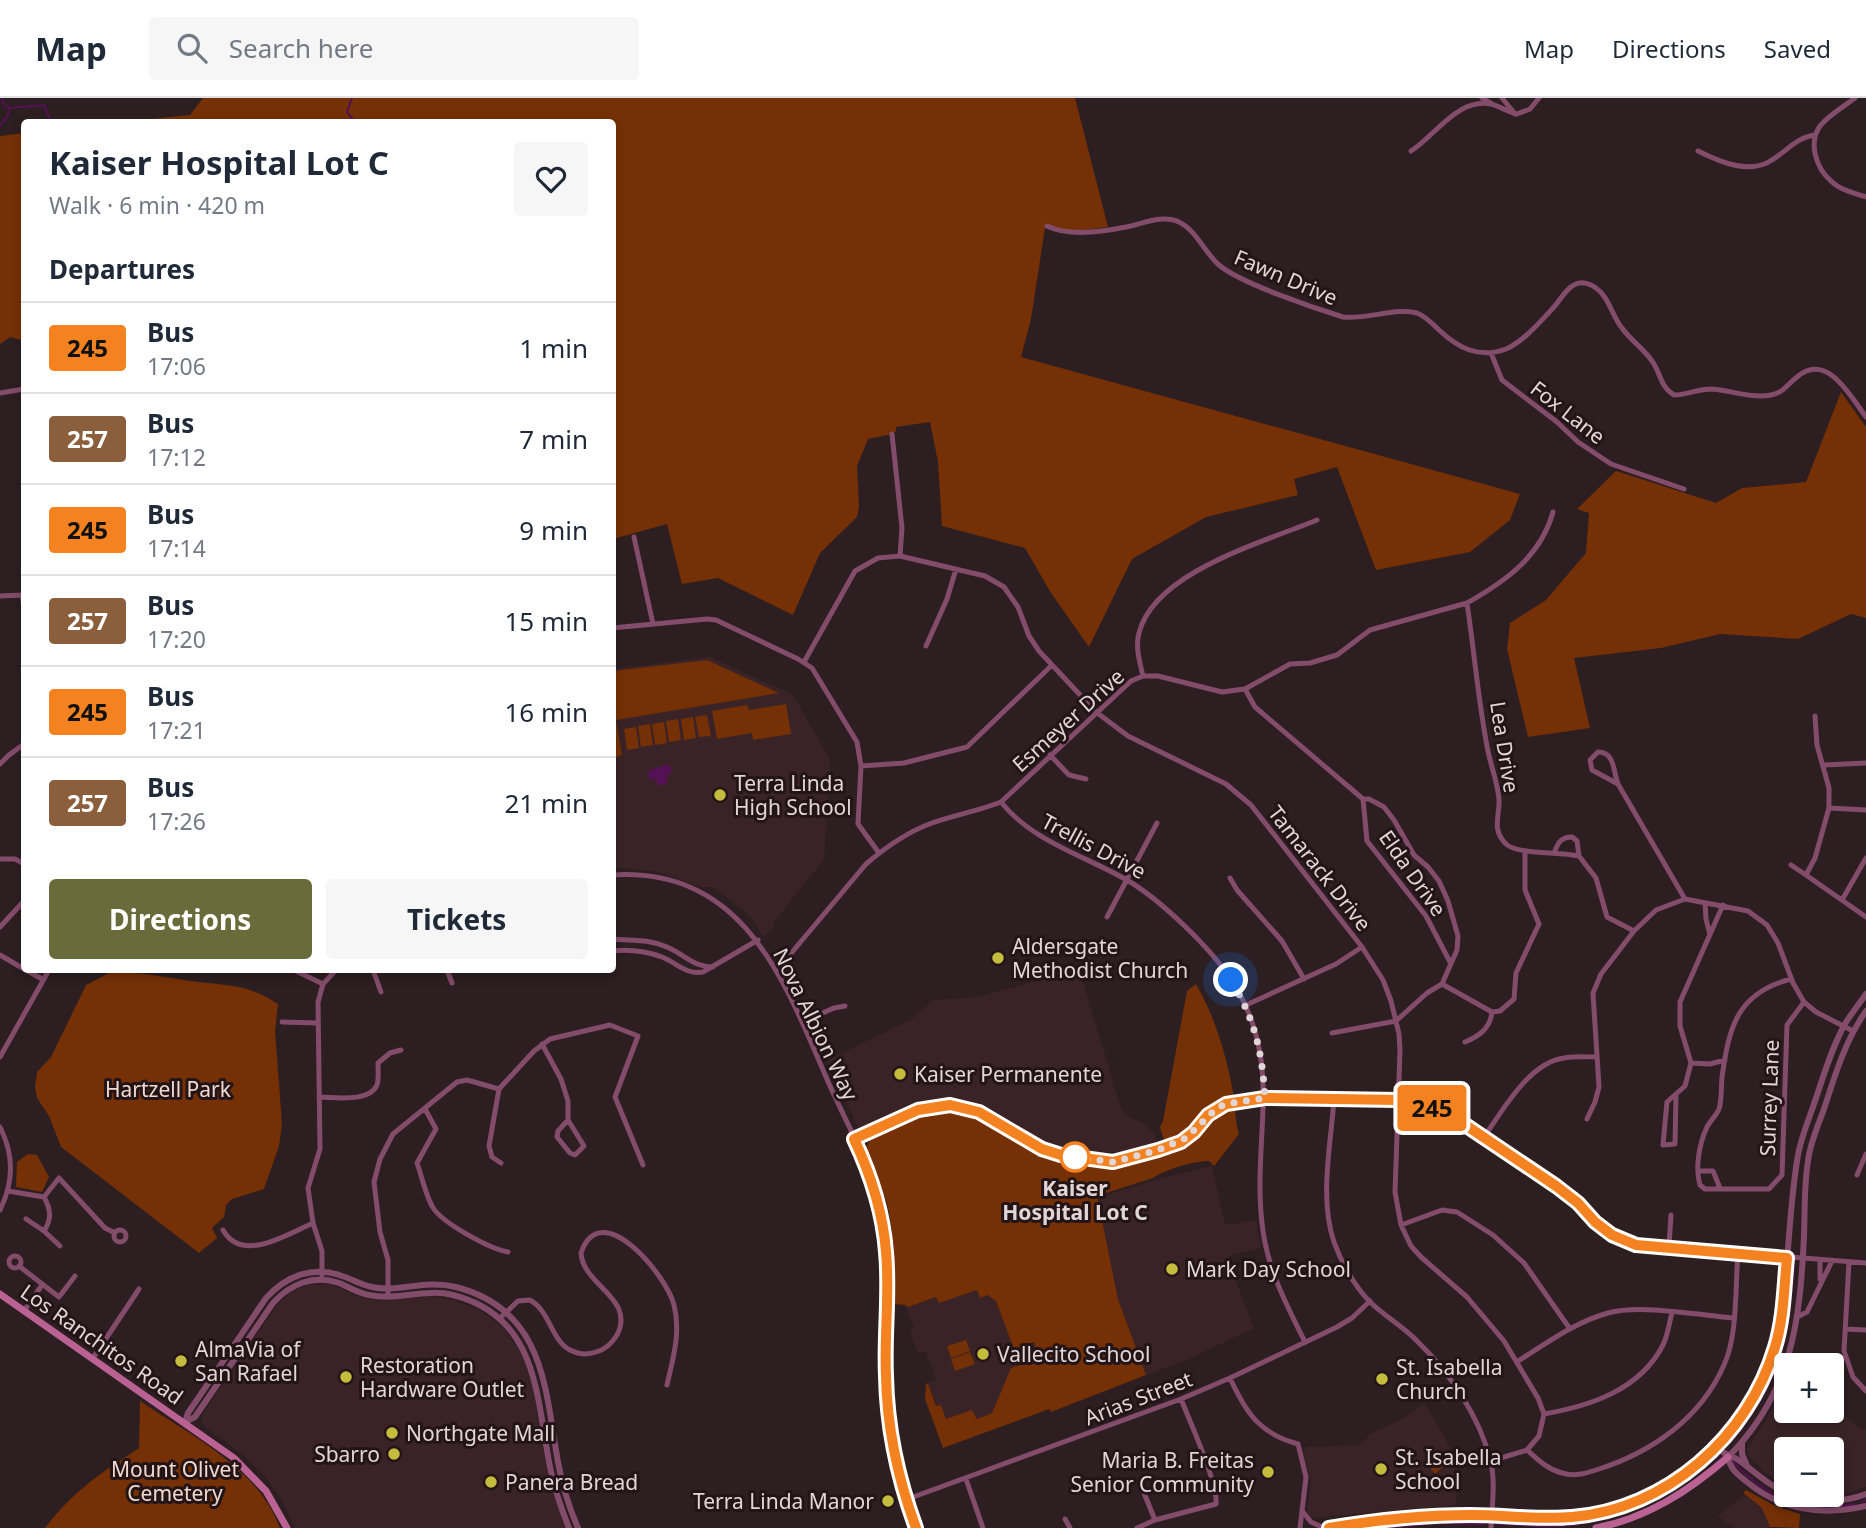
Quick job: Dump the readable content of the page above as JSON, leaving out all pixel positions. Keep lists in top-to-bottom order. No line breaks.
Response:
{"streets":{"main road":["Los Ranchitos Road"],"street":["Fawn Drive","Fox Lane","Esmeyer Drive","Lea Drive","Trellis Drive","Tamarack Drive","Elda Drive","Nova Albion Way","Surrey Lane","Arias Street"]},"crossings":[["Fawn Drive","Fox Lane"],["Esmeyer Drive","Trellis Drive"],["Esmeyer Drive","Tamarack Drive"],["Esmeyer Drive","Elda Drive"],["Esmeyer Drive","Nova Albion Way"],["Trellis Drive","Arias Street"],["Nova Albion Way","Arias Street"]],"parks":["Hartzell Park","Mount Olivet Cemetery"],"places":["Terra Linda High School","Aldersgate Methodist Church","Kaiser Permanente","Kaiser Hospital Lot C","Mark Day School","Vallecito School","AlmaVia of San Rafael","Restoration Hardware Outlet","St. Isabella Church","Northgate Mall","Sbarro","St. Isabella School","Maria B. Freitas Senior Community","Panera Bread","Terra Linda Manor"],"lines":["bus line 245"],"page":{"header":"Map","search":"Search here","nav":["Map","Directions","Saved"],"on_map":"245","heading":[["Kaiser Hospital Lot C","Walk · 6 min · 420 m"],"Departures"],"list":[{"mark":"245","name":"Bus","note":"17:06","value":"1 min"},{"mark":"257","name":"Bus","note":"17:12","value":"7 min"},{"mark":"245","name":"Bus","note":"17:14","value":"9 min"},{"mark":"257","name":"Bus","note":"17:20","value":"15 min"},{"mark":"245","name":"Bus","note":"17:21","value":"16 min"},{"mark":"257","name":"Bus","note":"17:26","value":"21 min"}],"buttons":["Directions","Tickets"],"map_buttons":["+","−"]}}
